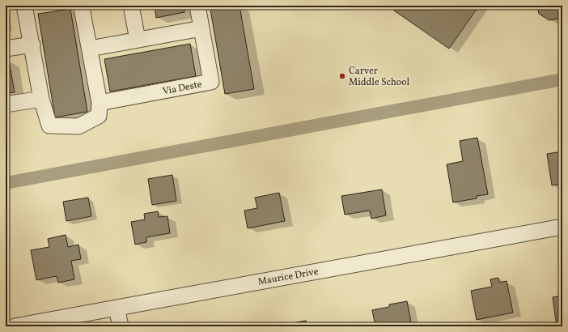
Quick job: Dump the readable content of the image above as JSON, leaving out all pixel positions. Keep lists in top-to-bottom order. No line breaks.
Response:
{"streets":{"street":["Via Deste","Maurice Drive"]},"places":["Carver Middle School"]}
